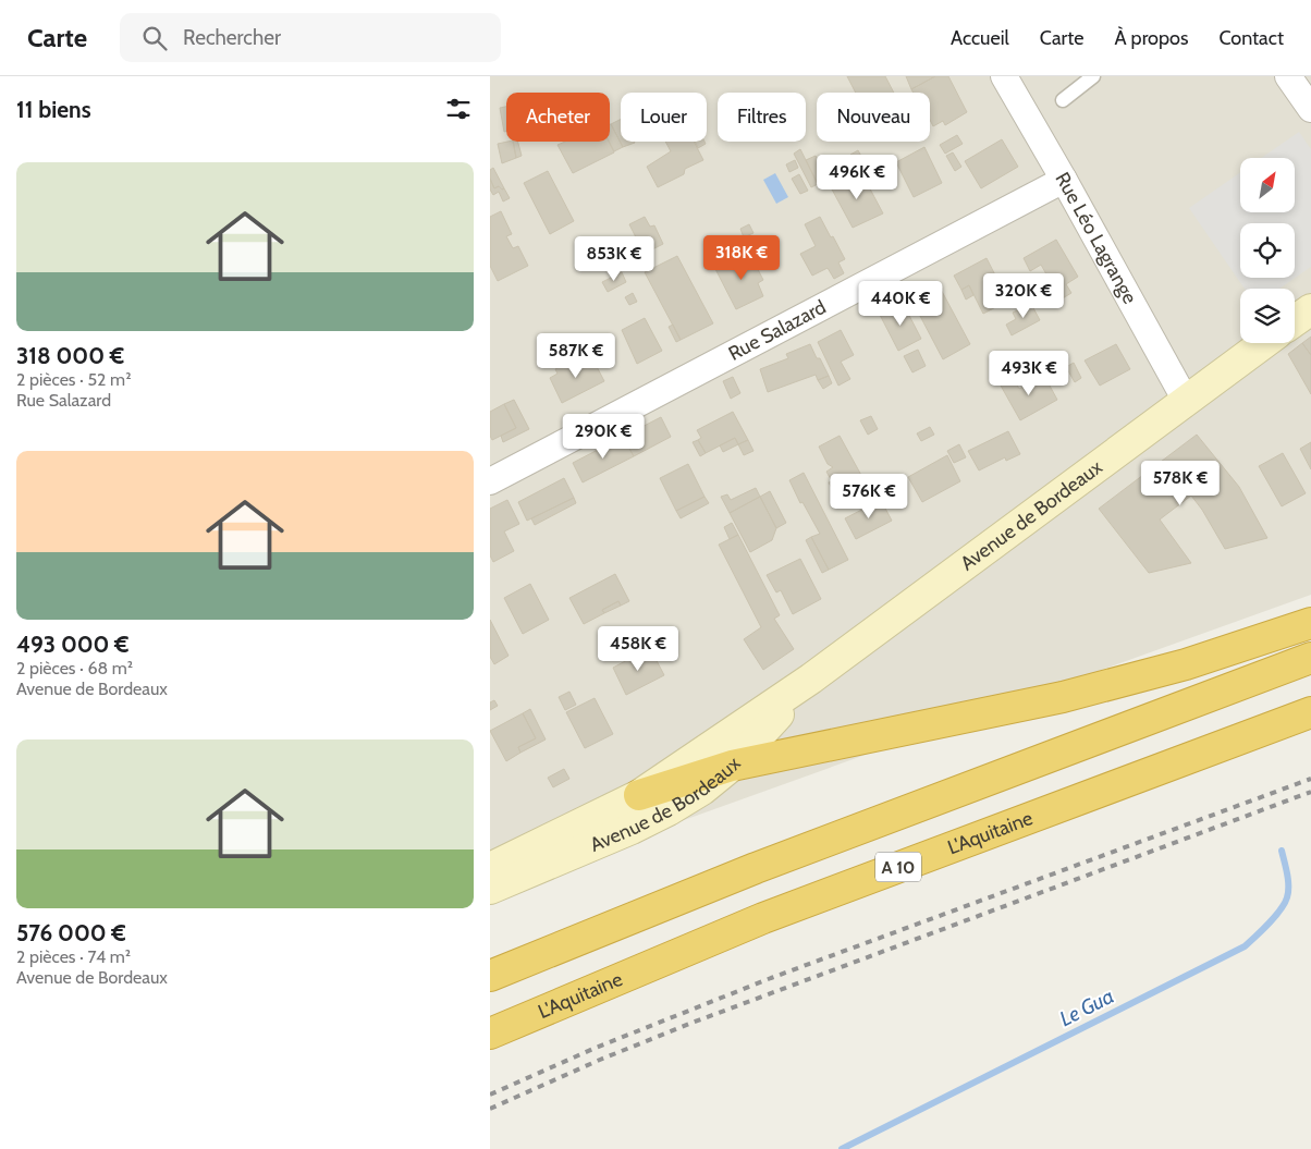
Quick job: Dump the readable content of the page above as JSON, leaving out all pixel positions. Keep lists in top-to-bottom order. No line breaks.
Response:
{"streets":{"highway":["L'Aquitaine","A 10"],"main road":["Avenue de Bordeaux"],"street":["Rue Léo Lagrange","Rue Salazard"]},"crossings":[["Rue Léo Lagrange","Rue Salazard"],["Rue Léo Lagrange","Avenue de Bordeaux"]],"water":["Le Gua"],"north":"top right","page":{"header":"Carte","search":"Rechercher","nav":["Accueil","Carte","À propos","Contact"],"heading":"11 biens","chip":["Acheter","Louer","Filtres","Nouveau"],"list":[{"name":"318 000 €","note":"2 pièces · 52 m² · Rue Salazard"},{"name":"493 000 €","note":"2 pièces · 68 m² · Avenue de Bordeaux"},{"name":"576 000 €","note":"2 pièces · 74 m² · Avenue de Bordeaux"}],"price":["496K €","318K €","853K €","320K €","440K €","587K €","493K €","290K €","578K €","576K €","458K €"]}}
